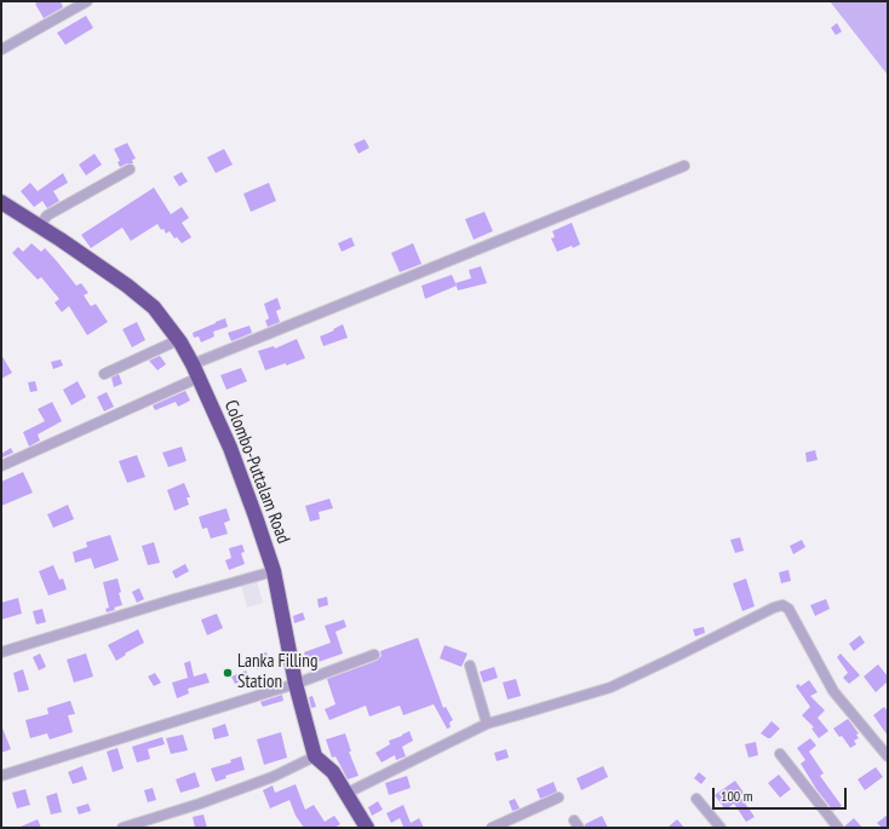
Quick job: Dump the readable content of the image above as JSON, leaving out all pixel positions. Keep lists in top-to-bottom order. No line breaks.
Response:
{"streets":{"highway":["Colombo-Puttalam Road"]},"places":["Lanka Filling Station"],"scale_bar":"100 m"}
